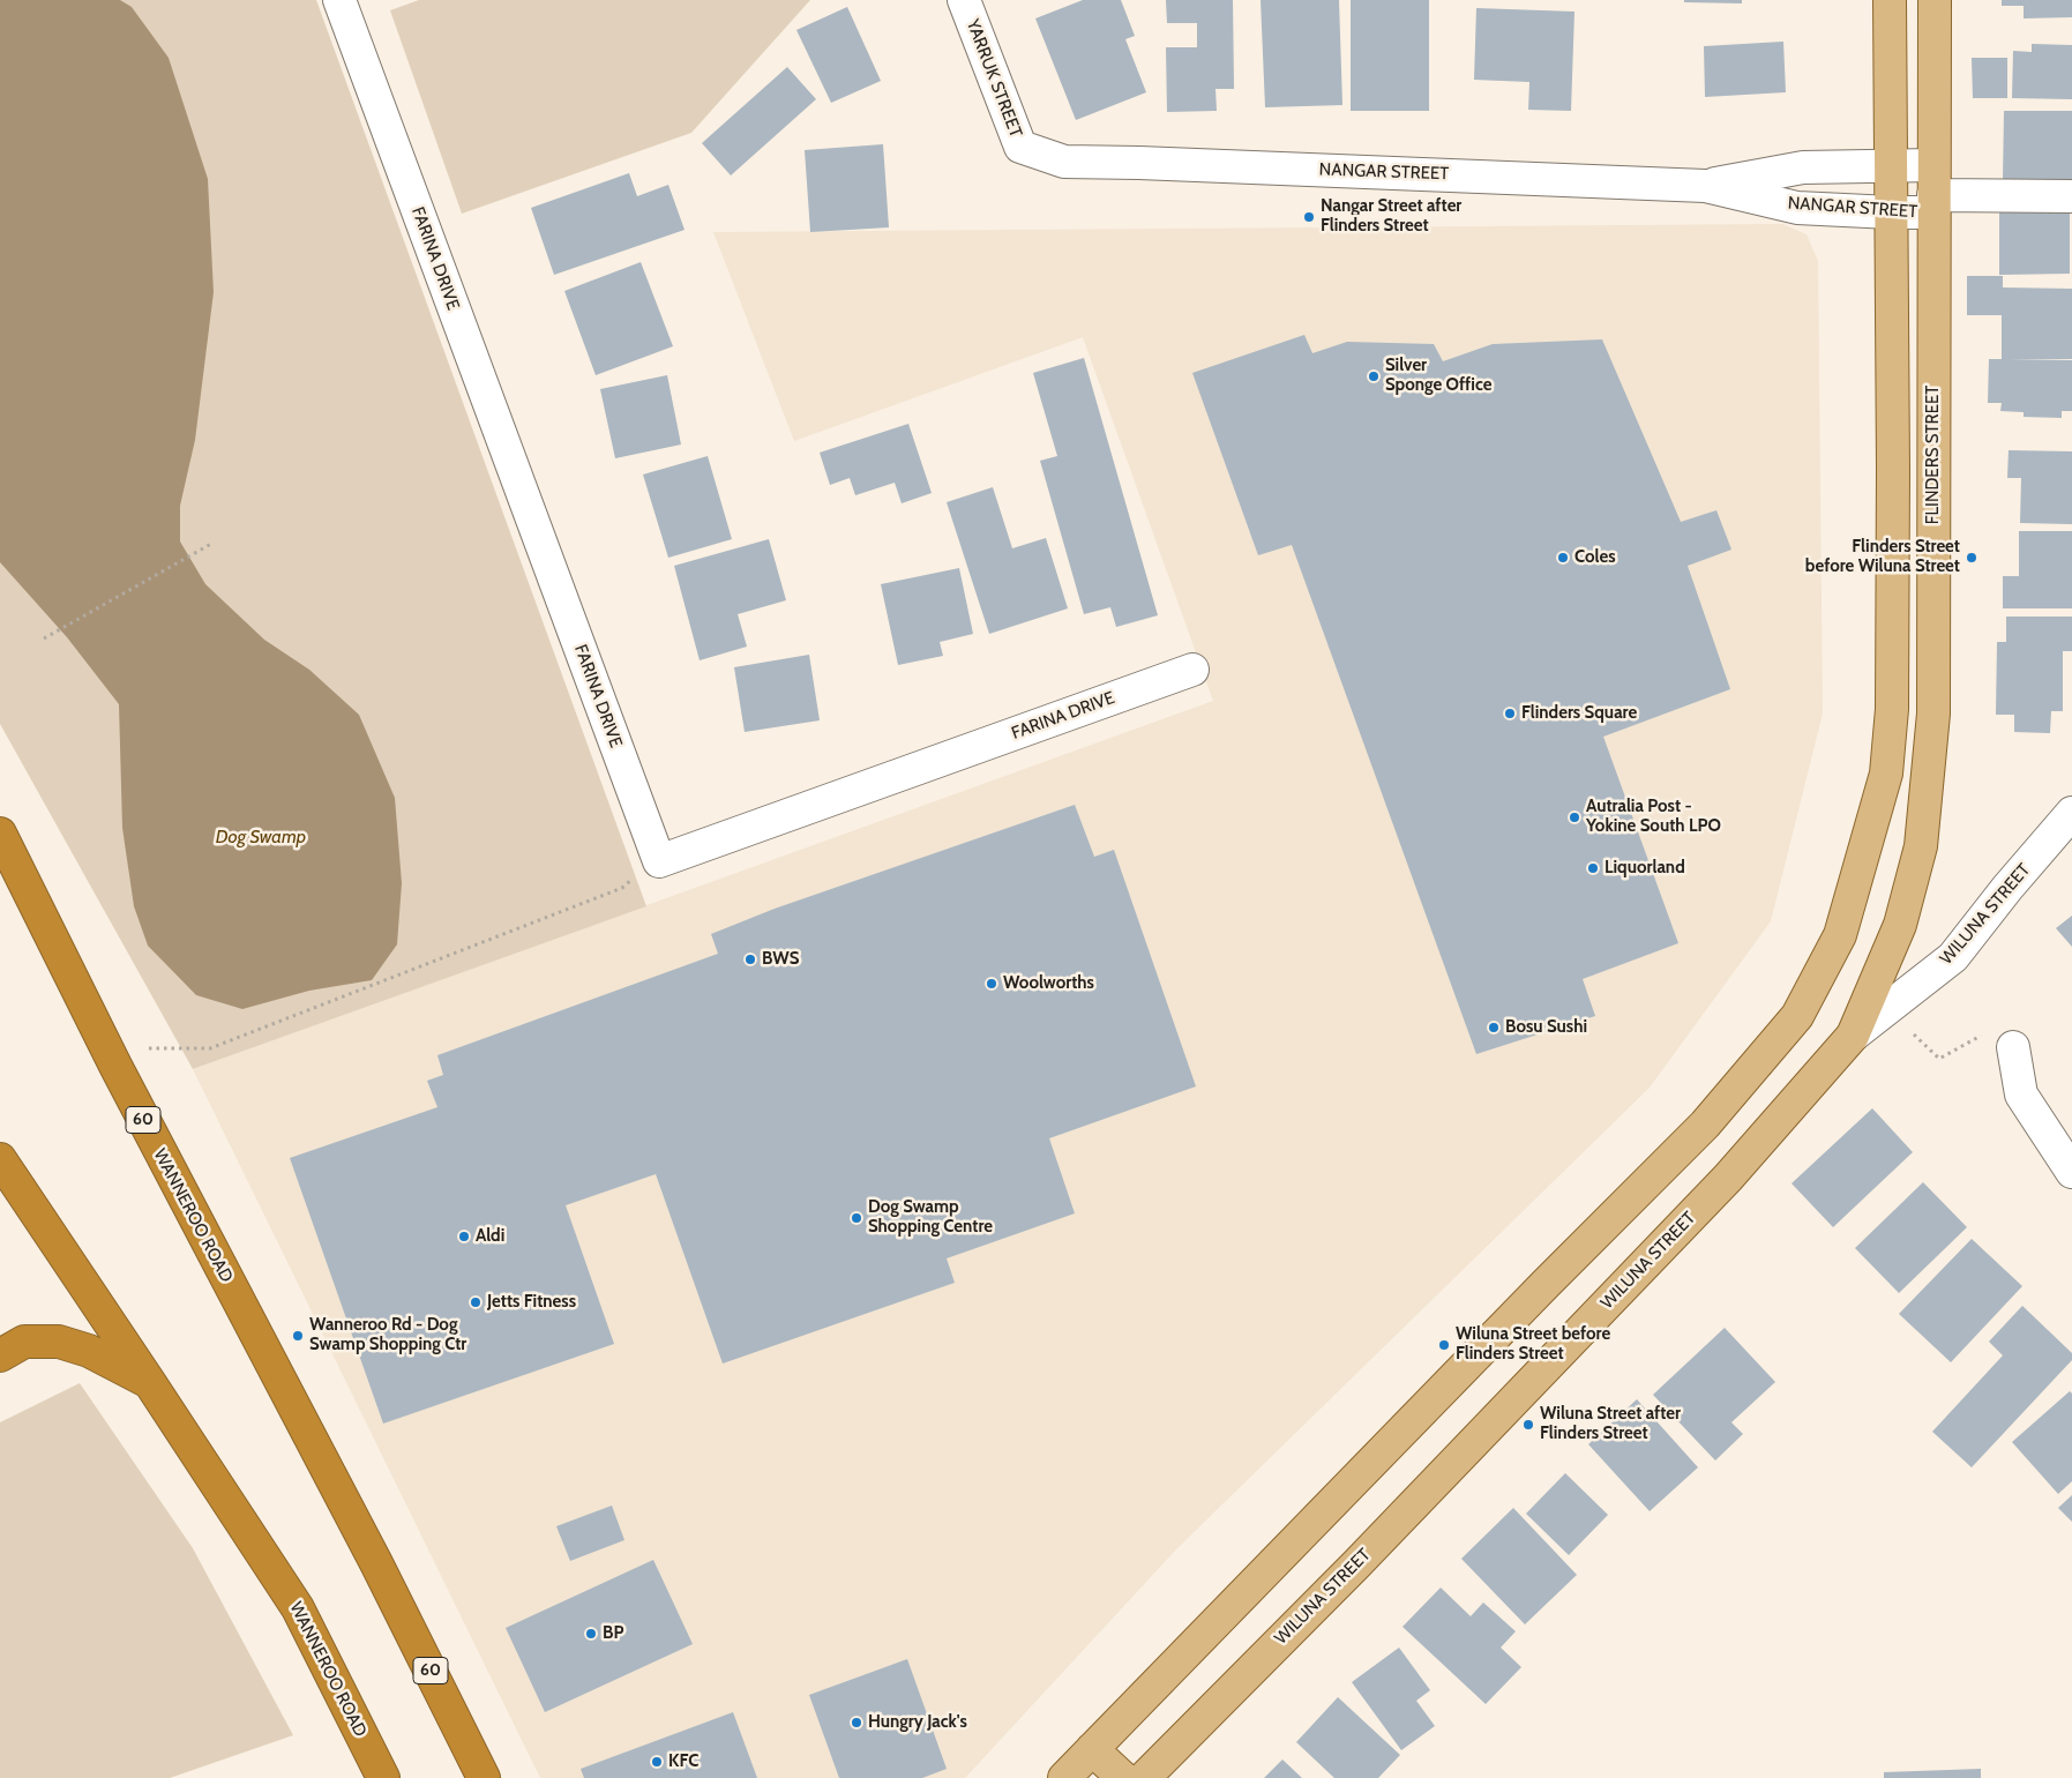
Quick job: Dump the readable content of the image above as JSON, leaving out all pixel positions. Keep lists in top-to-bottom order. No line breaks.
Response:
{"streets":{"highway":["60","WANNEROO ROAD"],"main road":["FLINDERS STREET","WILUNA STREET"],"street":["YARRUK STREET","NANGAR STREET","FARINA DRIVE"]},"crossings":[["YARRUK STREET","NANGAR STREET"],["NANGAR STREET","FLINDERS STREET"],["FLINDERS STREET","WILUNA STREET"]],"water":["Dog Swamp"],"places":["Nangar Street after Flinders Street","Silver Sponge Office","Coles","Flinders Street before Wiluna Street","Flinders Square","Autralia Post - Yokine South LPO","Liquorland","BWS","Woolworths","Bosu Sushi","Dog Swamp Shopping Centre","Aldi","Jetts Fitness","Wanneroo Rd - Dog Swamp Shopping Ctr","Wiluna Street before Flinders Street","Wiluna Street after Flinders Street","BP","Hungry Jack's","KFC"]}
